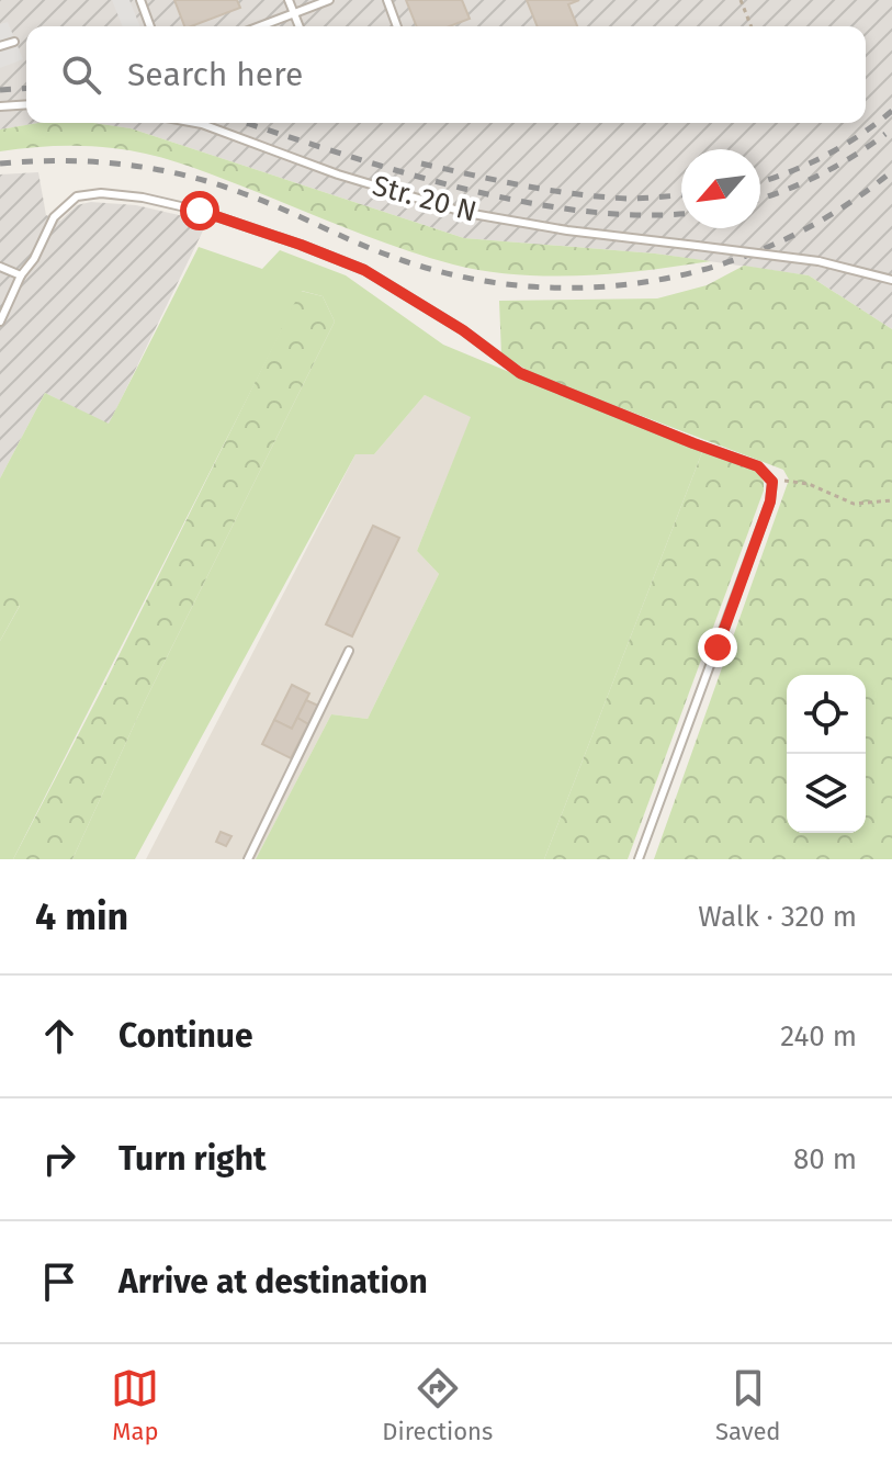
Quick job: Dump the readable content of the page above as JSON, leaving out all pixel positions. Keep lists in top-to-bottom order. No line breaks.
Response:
{"streets":{"lane":["Str. 20 N"]},"north":"bottom left","page":{"search":"Search here","heading":["4 min","Walk · 320 m"],"list":[["Continue","240 m"],["Turn right","80 m"],"Arrive at destination"],"nav":["Map","Directions","Saved"]}}
